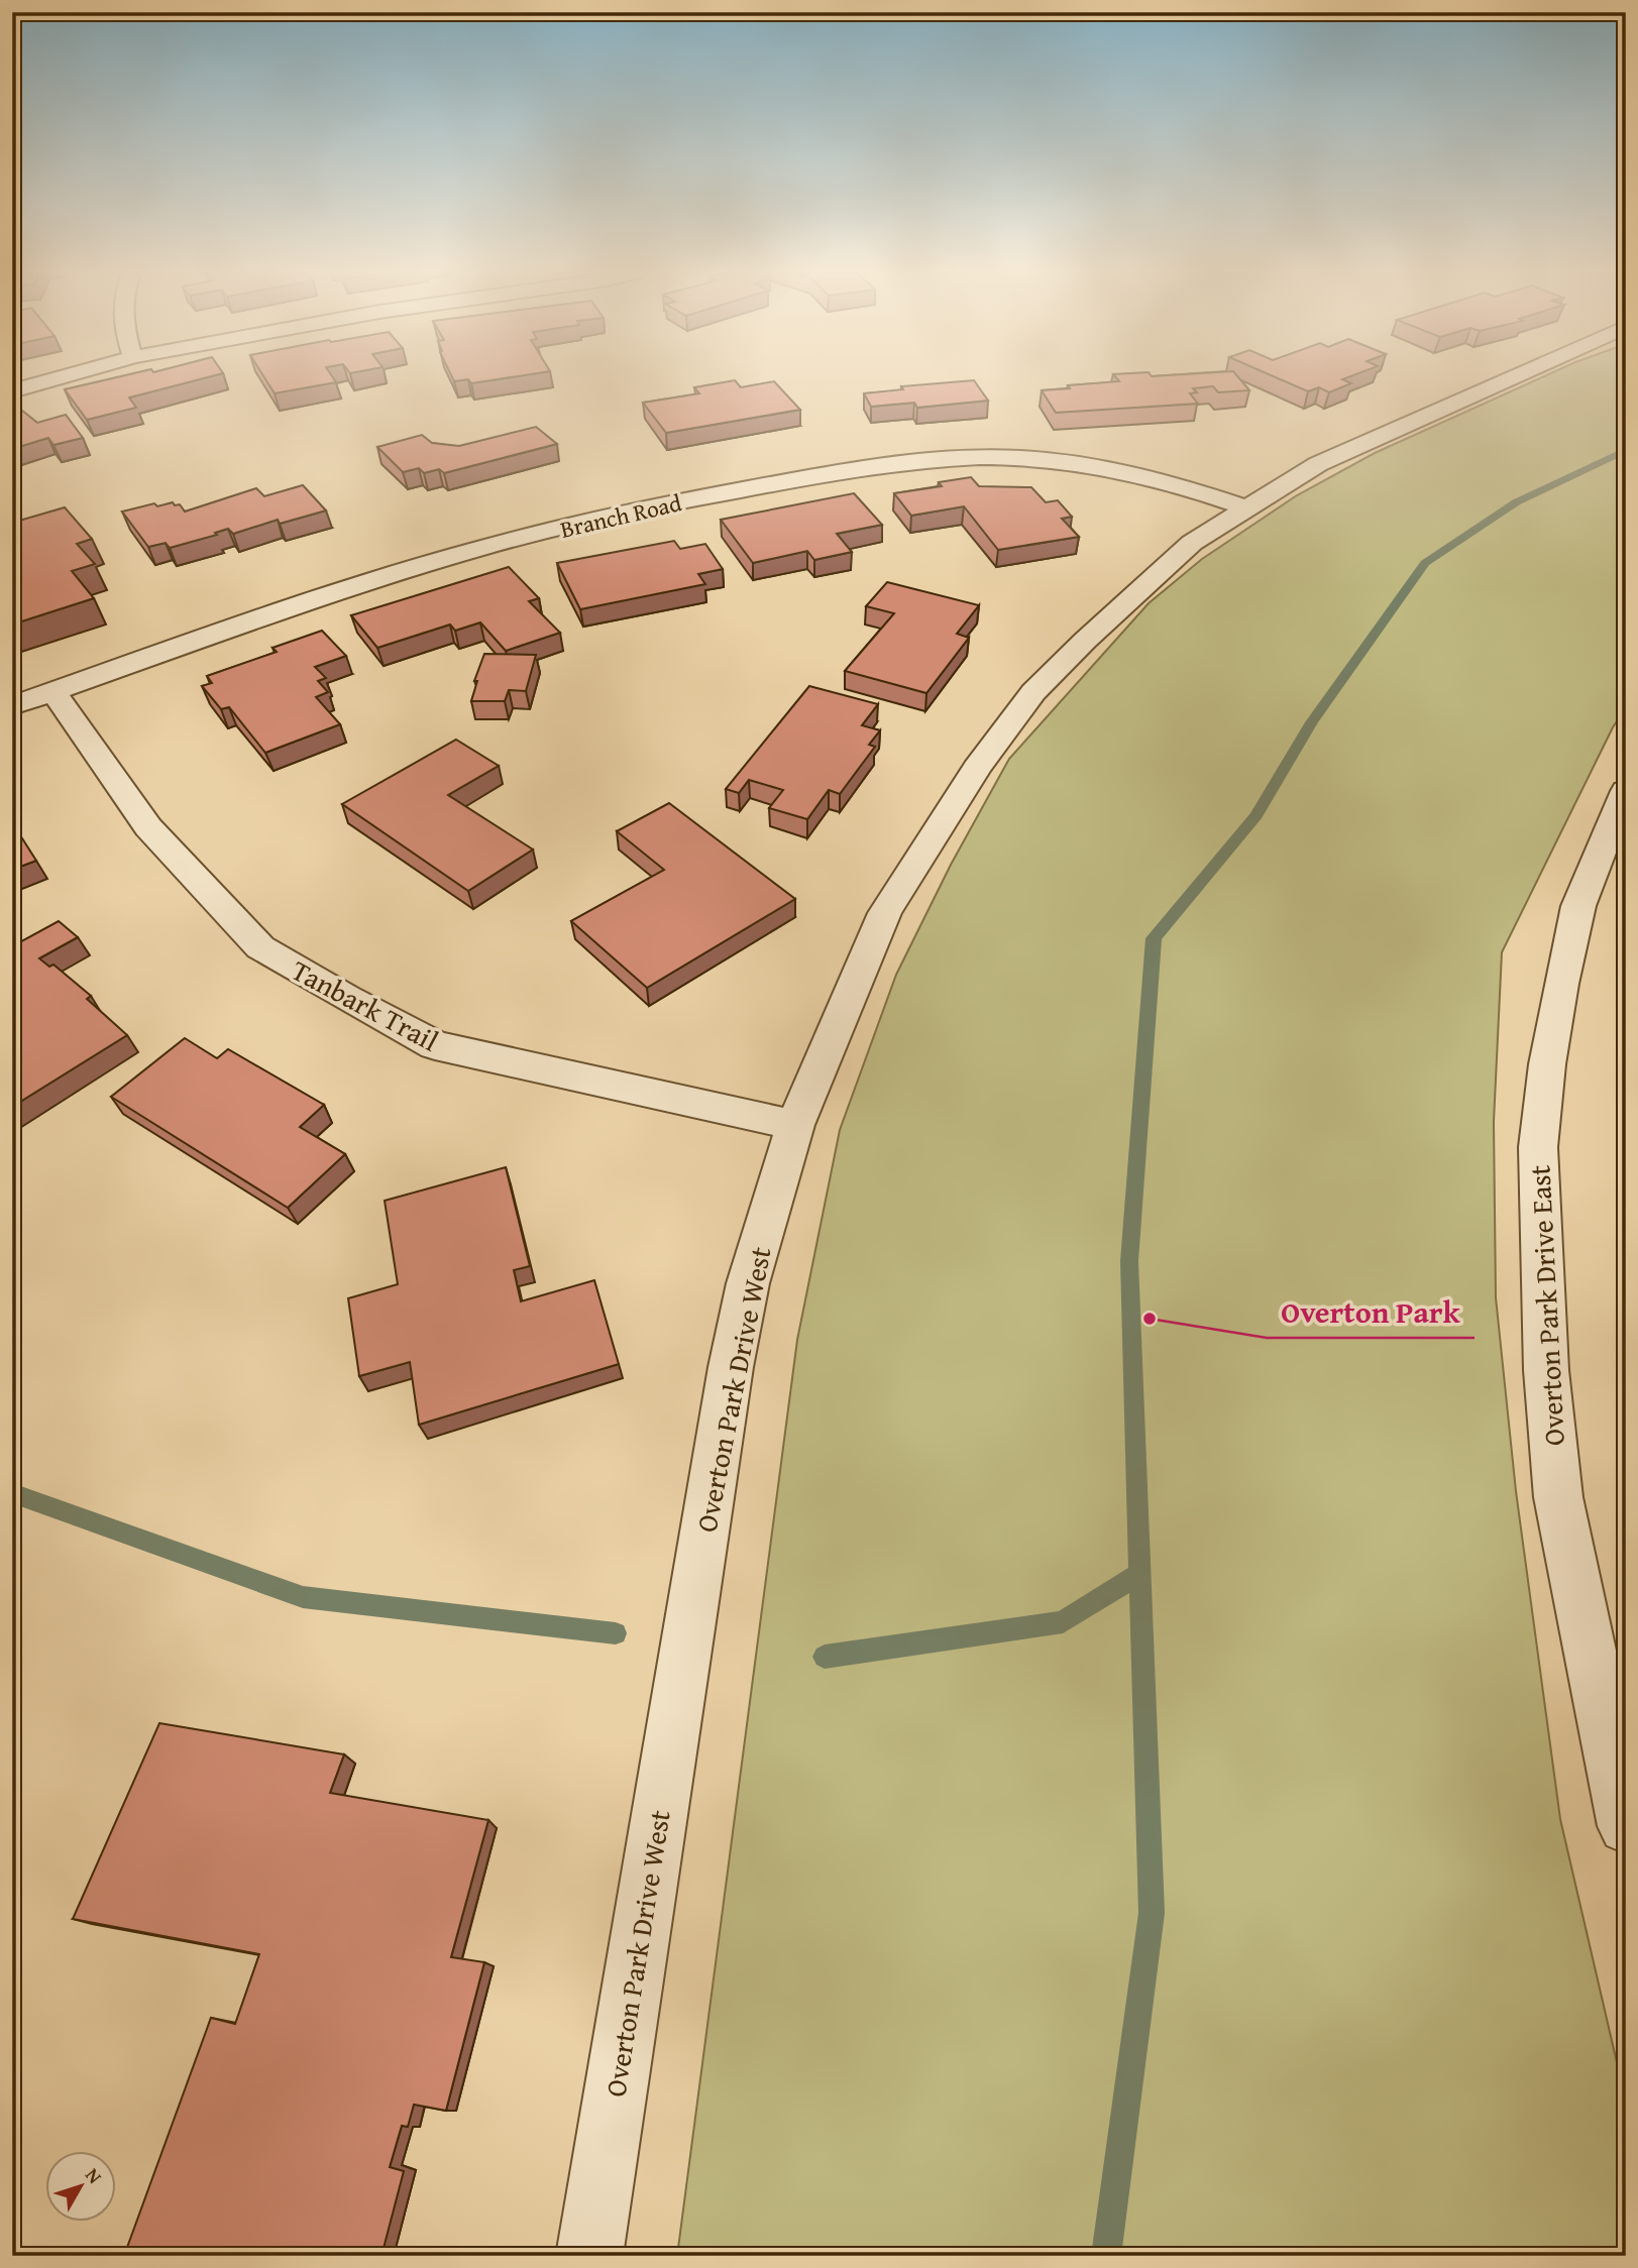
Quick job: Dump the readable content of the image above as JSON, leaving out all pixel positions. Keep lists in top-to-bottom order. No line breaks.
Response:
{"streets":{"street":["Branch Road","Tanbark Trail","Overton Park Drive East","Overton Park Drive West"]},"crossings":[["Branch Road","Tanbark Trail"],["Branch Road","Overton Park Drive West"],["Tanbark Trail","Overton Park Drive West"]],"places":["Overton Park"],"north":"top right"}
